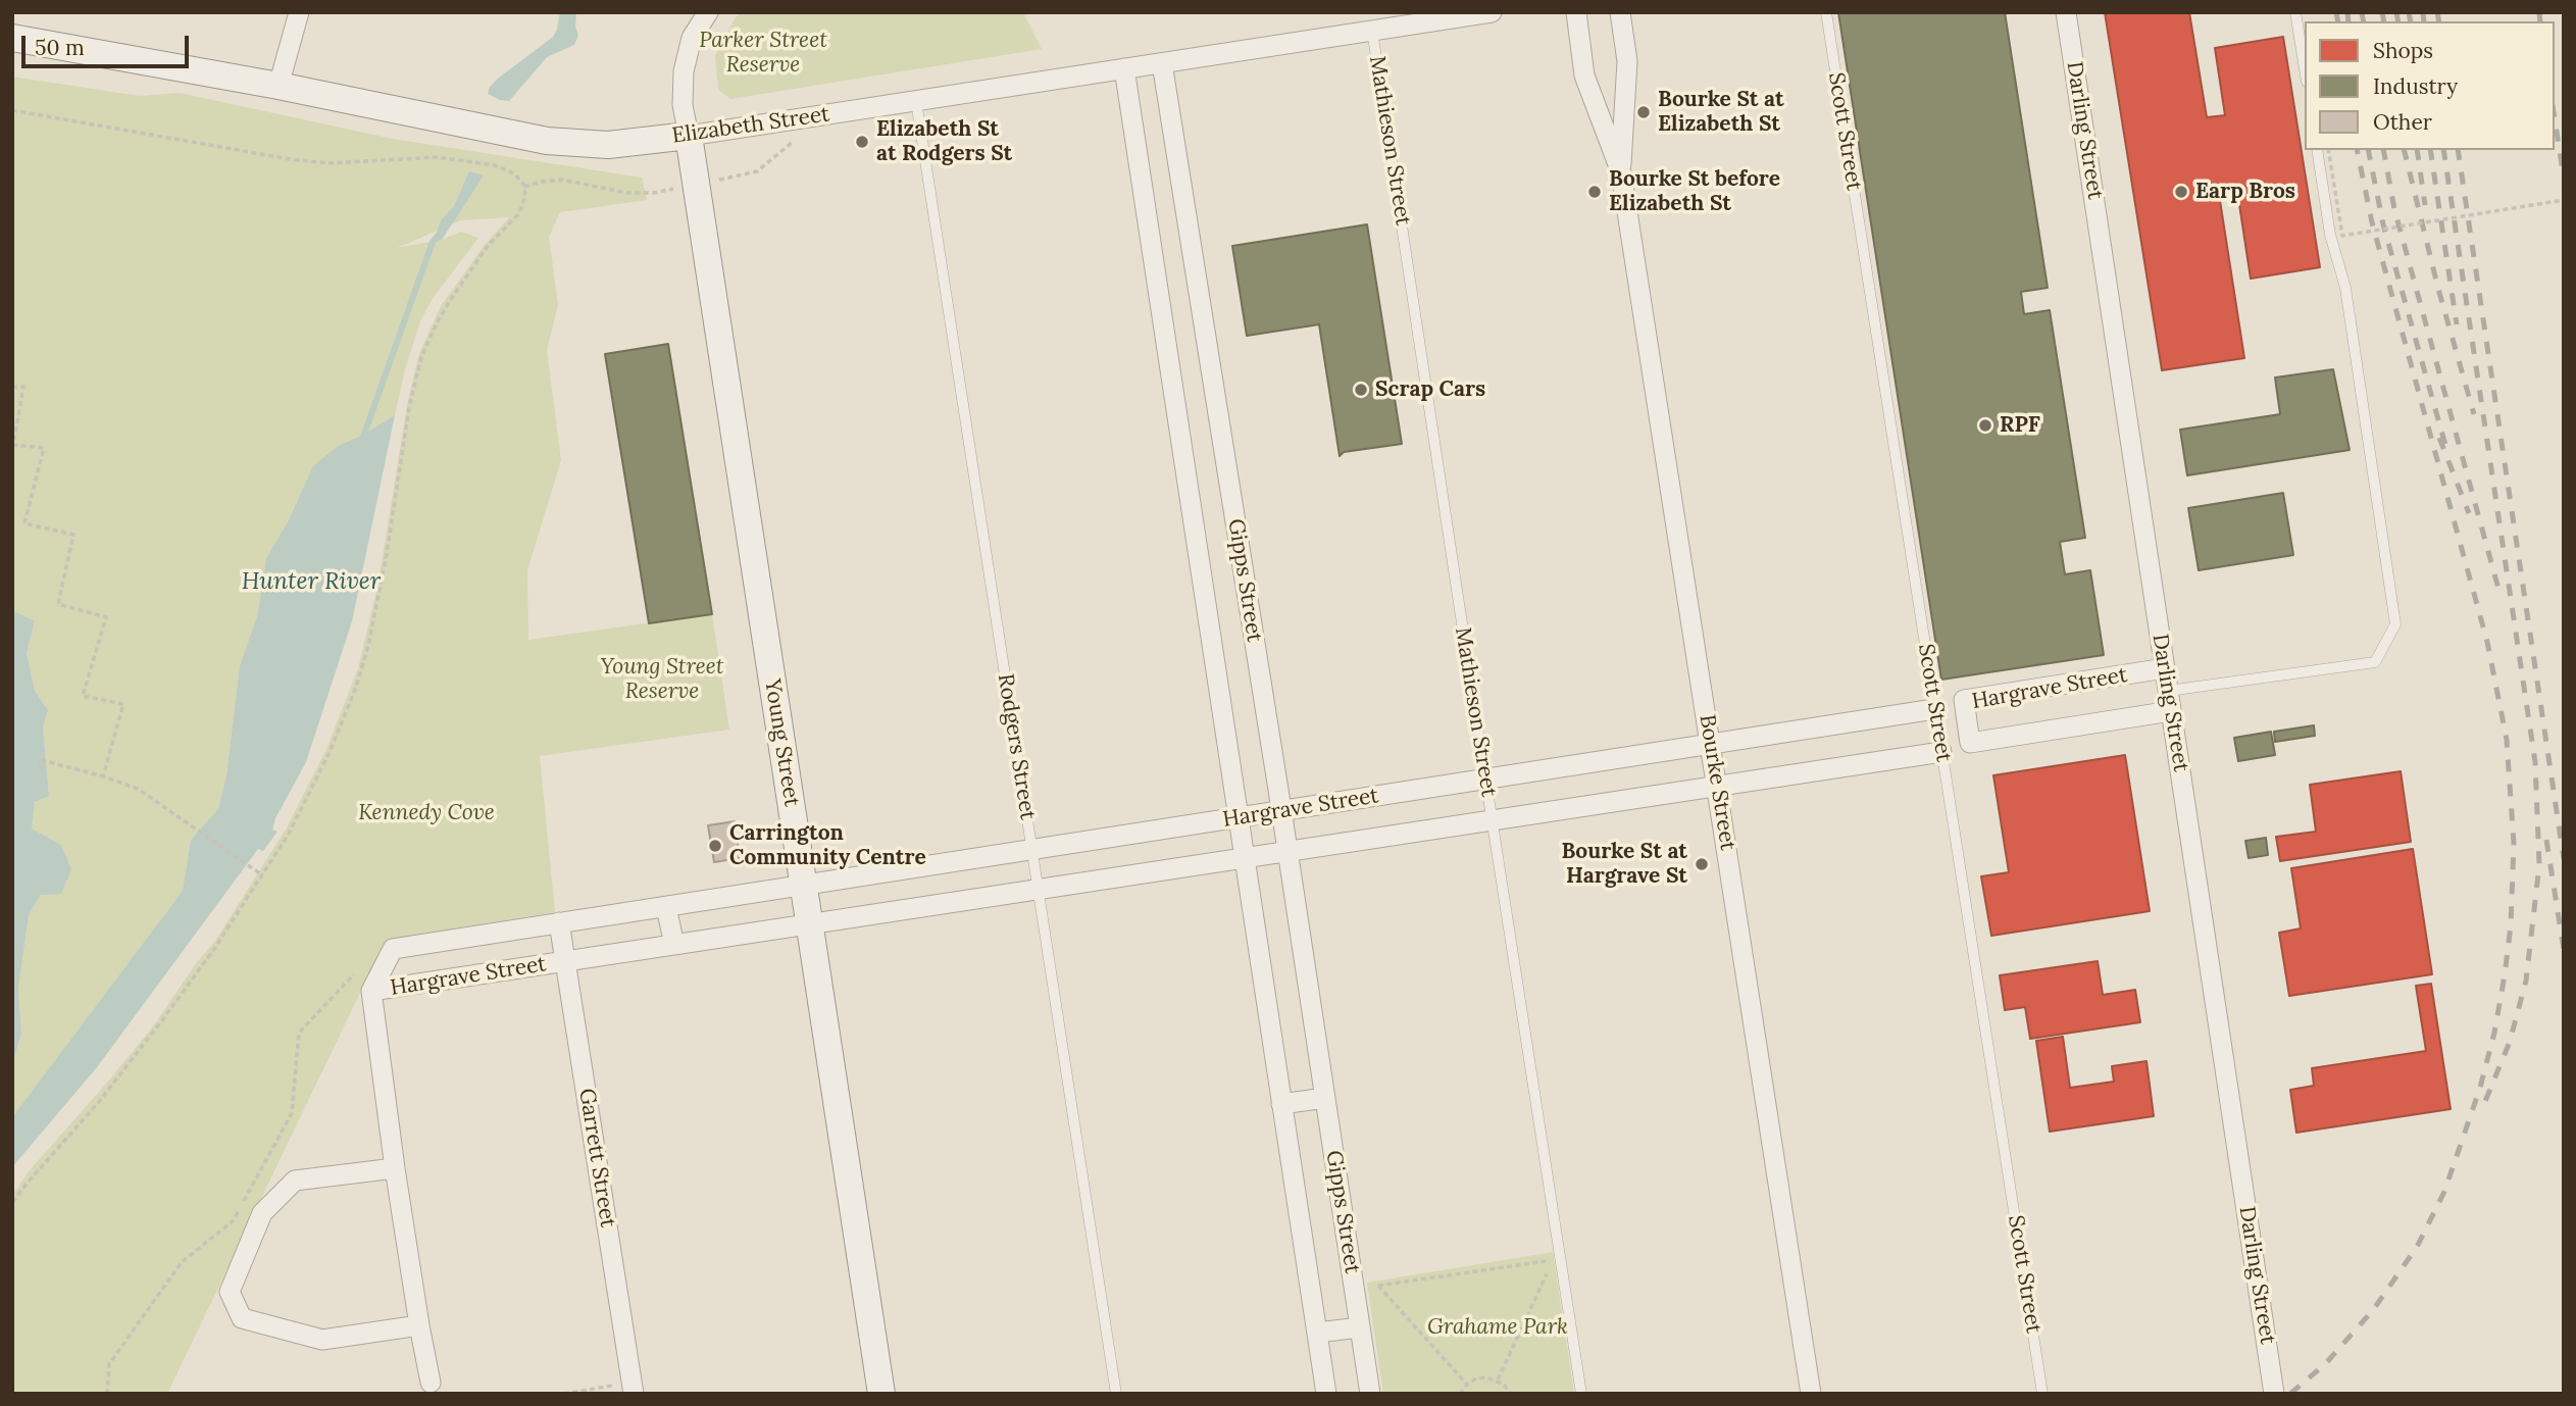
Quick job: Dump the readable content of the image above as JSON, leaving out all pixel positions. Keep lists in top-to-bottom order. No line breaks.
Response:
{"streets":{"main road":["Elizabeth Street","Young Street"],"street":["Darling Street","Gipps Street","Hargrave Street","Bourke Street","Garrett Street"],"lane":["Scott Street","Mathieson Street","Rodgers Street"]},"crossings":[["Elizabeth Street","Mathieson Street"],["Elizabeth Street","Gipps Street"],["Elizabeth Street","Young Street"],["Elizabeth Street","Rodgers Street"],["Darling Street","Hargrave Street"],["Scott Street","Hargrave Street"],["Mathieson Street","Hargrave Street"],["Gipps Street","Hargrave Street"],["Hargrave Street","Young Street"],["Hargrave Street","Rodgers Street"],["Hargrave Street","Bourke Street"],["Hargrave Street","Garrett Street"]],"water":["Hunter River"],"parks":["Parker Street Reserve","Young Street Reserve","Kennedy Cove","Grahame Park"],"places":["Bourke St at Elizabeth St","Elizabeth St at Rodgers St","Bourke St before Elizabeth St","Earp Bros","Scrap Cars","RPF","Carrington Community Centre","Bourke St at Hargrave St"],"legend":["Shops","Industry","Other"],"scale_bar":"50 m"}
